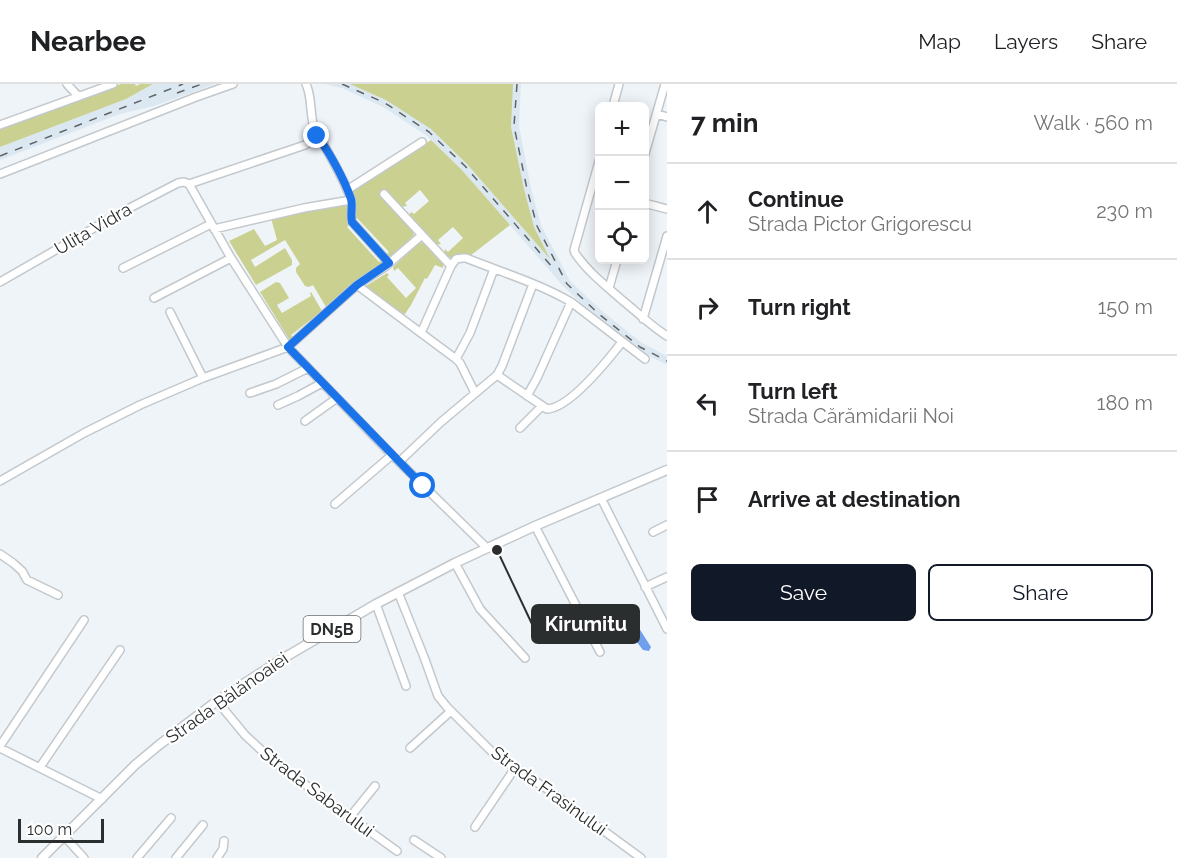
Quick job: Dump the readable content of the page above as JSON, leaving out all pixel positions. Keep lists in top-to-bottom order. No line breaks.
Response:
{"streets":{"main road":["DN5B","Strada Bălănoaiei"],"street":["Ulița Vidra","Strada Frasinului","Strada Sabarului"]},"crossings":[["Strada Bălănoaiei","Strada Frasinului"],["Strada Bălănoaiei","Strada Sabarului"]],"places":["Kirumitu"],"scale_bar":"100 m","page":{"header":"Nearbee","nav":["Map","Layers","Share"],"heading":["7 min","Walk · 560 m"],"map_buttons":["+","−"],"list":[["Continue","Strada Pictor Grigorescu","230 m"],["Turn right","150 m"],["Turn left","Strada Cărămidarii Noi","180 m"],"Arrive at destination"],"buttons":["Save","Share"],"scale":"100 m"}}
